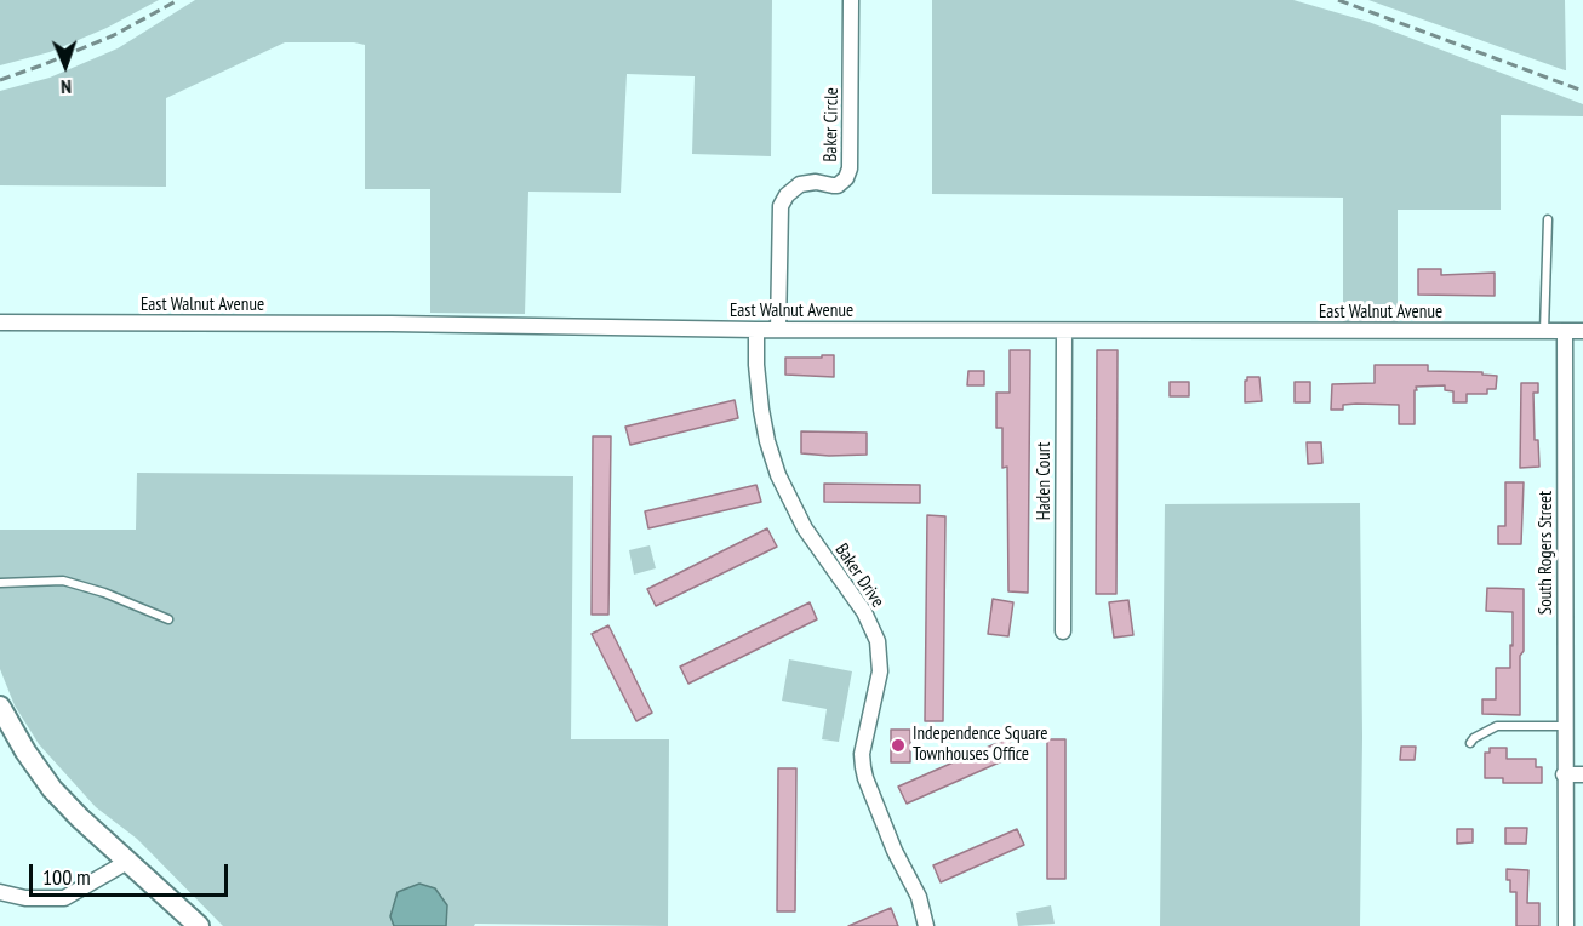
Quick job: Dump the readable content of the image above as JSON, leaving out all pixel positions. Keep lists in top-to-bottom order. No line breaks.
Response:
{"streets":{"street":["Baker Circle","East Walnut Avenue","Haden Court","South Rogers Street","Baker Drive"]},"crossings":[["Baker Circle","East Walnut Avenue"],["East Walnut Avenue","Haden Court"],["East Walnut Avenue","South Rogers Street"],["East Walnut Avenue","Baker Drive"]],"places":["Independence Square Townhouses Office"],"scale_bar":"100 m","north":"bottom"}
